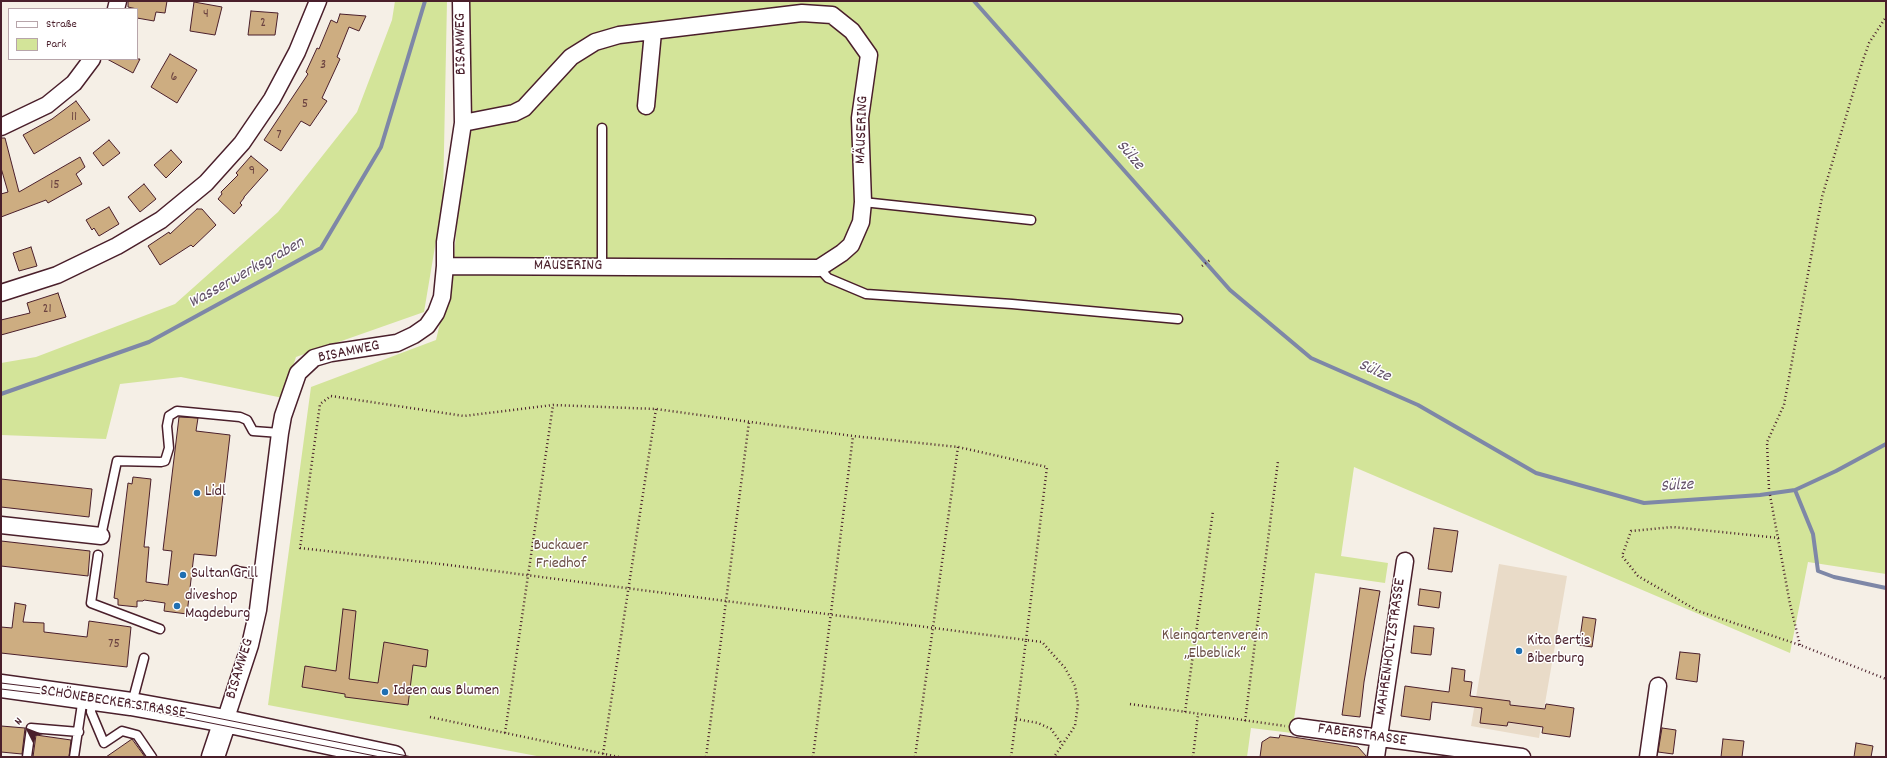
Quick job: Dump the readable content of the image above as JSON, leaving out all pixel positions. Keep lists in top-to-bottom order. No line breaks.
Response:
{"streets":{"main road":["SCHÖNEBECKER STRASSE"],"street":["BISAMWEG","MÄUSERING","MAHRENHOLTZSTRASSE","FABERSTRASSE"]},"crossings":[["BISAMWEG","MÄUSERING"],["BISAMWEG","SCHÖNEBECKER STRASSE"],["MAHRENHOLTZSTRASSE","FABERSTRASSE"]],"water":["Sülze","Wasserwerksgraben"],"parks":["Buckauer Friedhof","Kleingartenverein „Elbeblick“"],"places":["Lidl","Sultan Grill","diveshop Magdeburg","Kita Bertis Biberburg","Ideen aus Blumen"],"house_numbers":["4","2","3","6","5","11","7","9","15","21","75"],"legend":["Straße","Park"],"north":"top left"}
